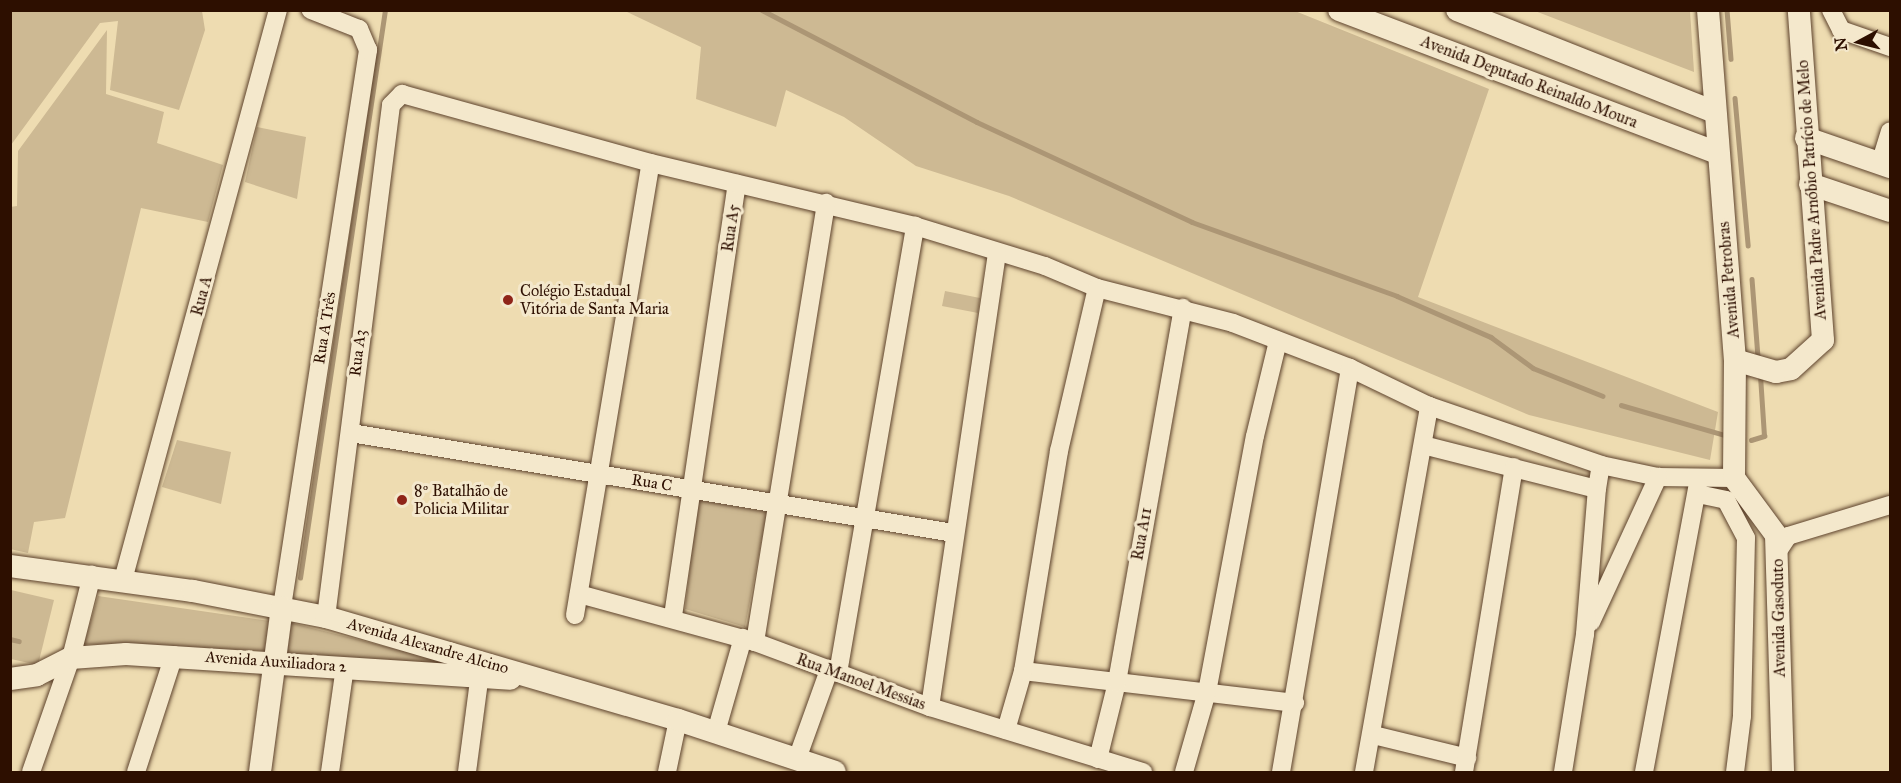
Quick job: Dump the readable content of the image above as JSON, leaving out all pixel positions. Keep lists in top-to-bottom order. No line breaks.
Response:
{"streets":{"street":["Avenida Deputado Reinaldo Moura","Avenida Padre Arnóbio Patrício de Melo","Rua A5","Avenida Petrobras","Rua A","Rua A Três","Rua A3","Rua C","Rua A11","Avenida Gasoduto","Avenida Alexandre Alcino","Avenida Auxiliadora 2","Rua Manoel Messias"]},"crossings":[["Avenida Deputado Reinaldo Moura","Avenida Petrobras"],["Avenida Padre Arnóbio Patrício de Melo","Avenida Petrobras"],["Rua A5","Rua A3"],["Rua A5","Rua C"],["Rua A5","Rua Manoel Messias"],["Avenida Petrobras","Avenida Gasoduto"],["Rua A","Avenida Alexandre Alcino"],["Rua A Três","Avenida Alexandre Alcino"],["Rua A3","Rua C"],["Rua A3","Avenida Alexandre Alcino"],["Rua A11","Rua Manoel Messias"],["Avenida Alexandre Alcino","Avenida Auxiliadora 2"]],"places":["Colégio Estadual Vitória de Santa Maria","8º Batalhão de Policia Militar"],"north":"left"}
